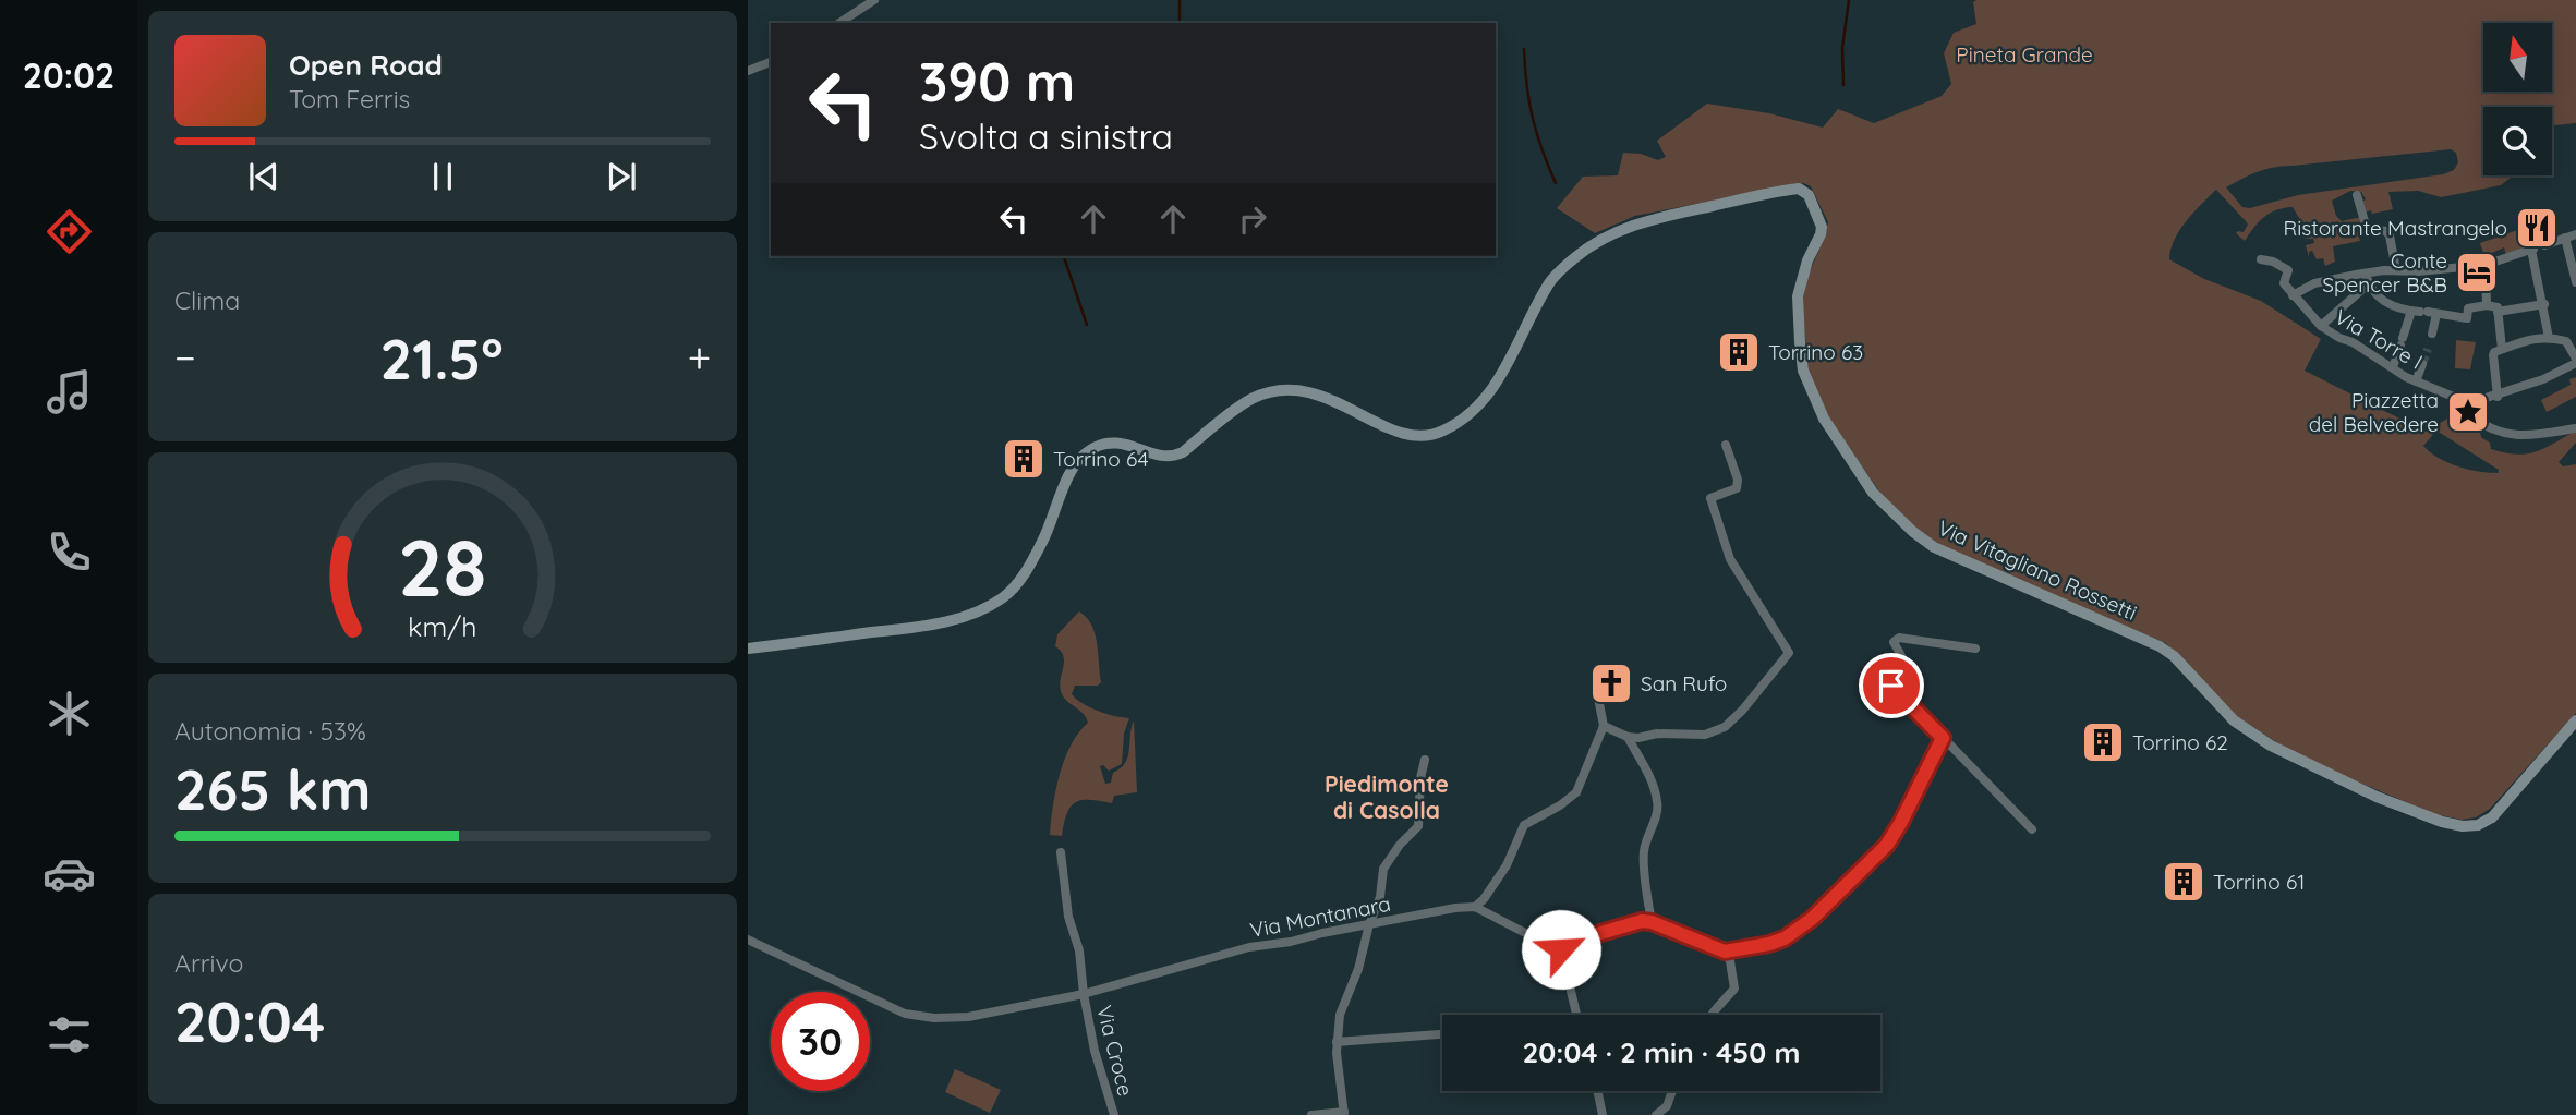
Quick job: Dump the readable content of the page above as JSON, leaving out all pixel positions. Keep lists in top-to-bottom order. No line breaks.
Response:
{"streets":{"street":["Via Torre I","Via Vitagliano Rossetti","Via Montanara","Via Croce"]},"crossings":[["Via Montanara","Via Croce"]],"districts":["Piedimonte di Casolla"],"parks":["Pineta Grande"],"places":{"restaurant":["Ristorante Mastrangelo"],"hotel":["Conte Spencer B&B"],"building":["Torrino 63","Torrino 64","Torrino 62","Torrino 61"],"place":["Piazzetta del Belvedere"],"church":["San Rufo"]},"north":"top","page":{"tabs":"20:02","turn":["390 m","Svolta a sinistra"],"song":["Open Road","Tom Ferris"],"tile":["Clima",["Autonomia · 53%","265 km"],["Arrivo","20:04"]],"heat":["−","21.5°","+"],"limit":"30","trip":"20:04 · 2 min · 450 m","gauge":["28","km/h"]}}
